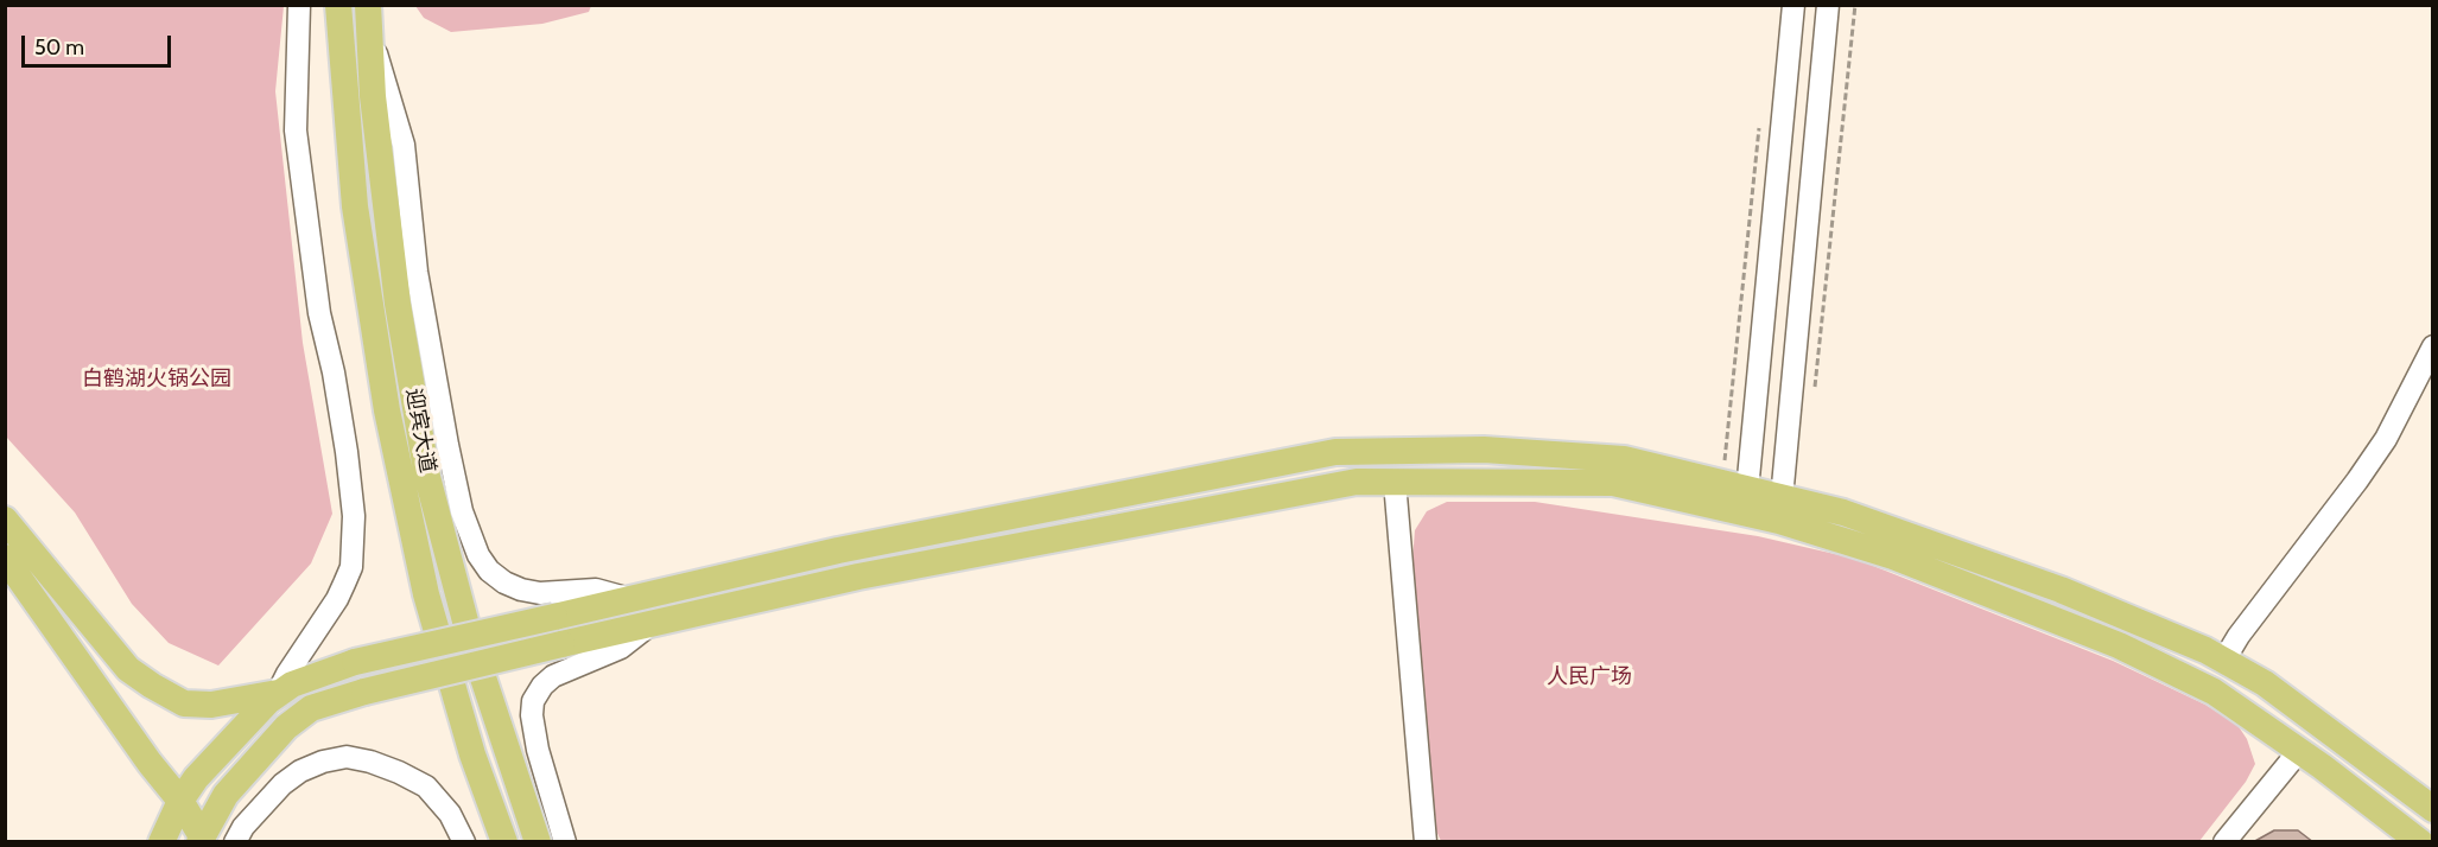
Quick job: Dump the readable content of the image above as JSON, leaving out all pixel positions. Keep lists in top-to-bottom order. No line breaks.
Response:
{"streets":{"main road":["迎宾大道"]},"parks":["白鹤湖火锅公园","人民广场"],"scale_bar":"50 m"}
